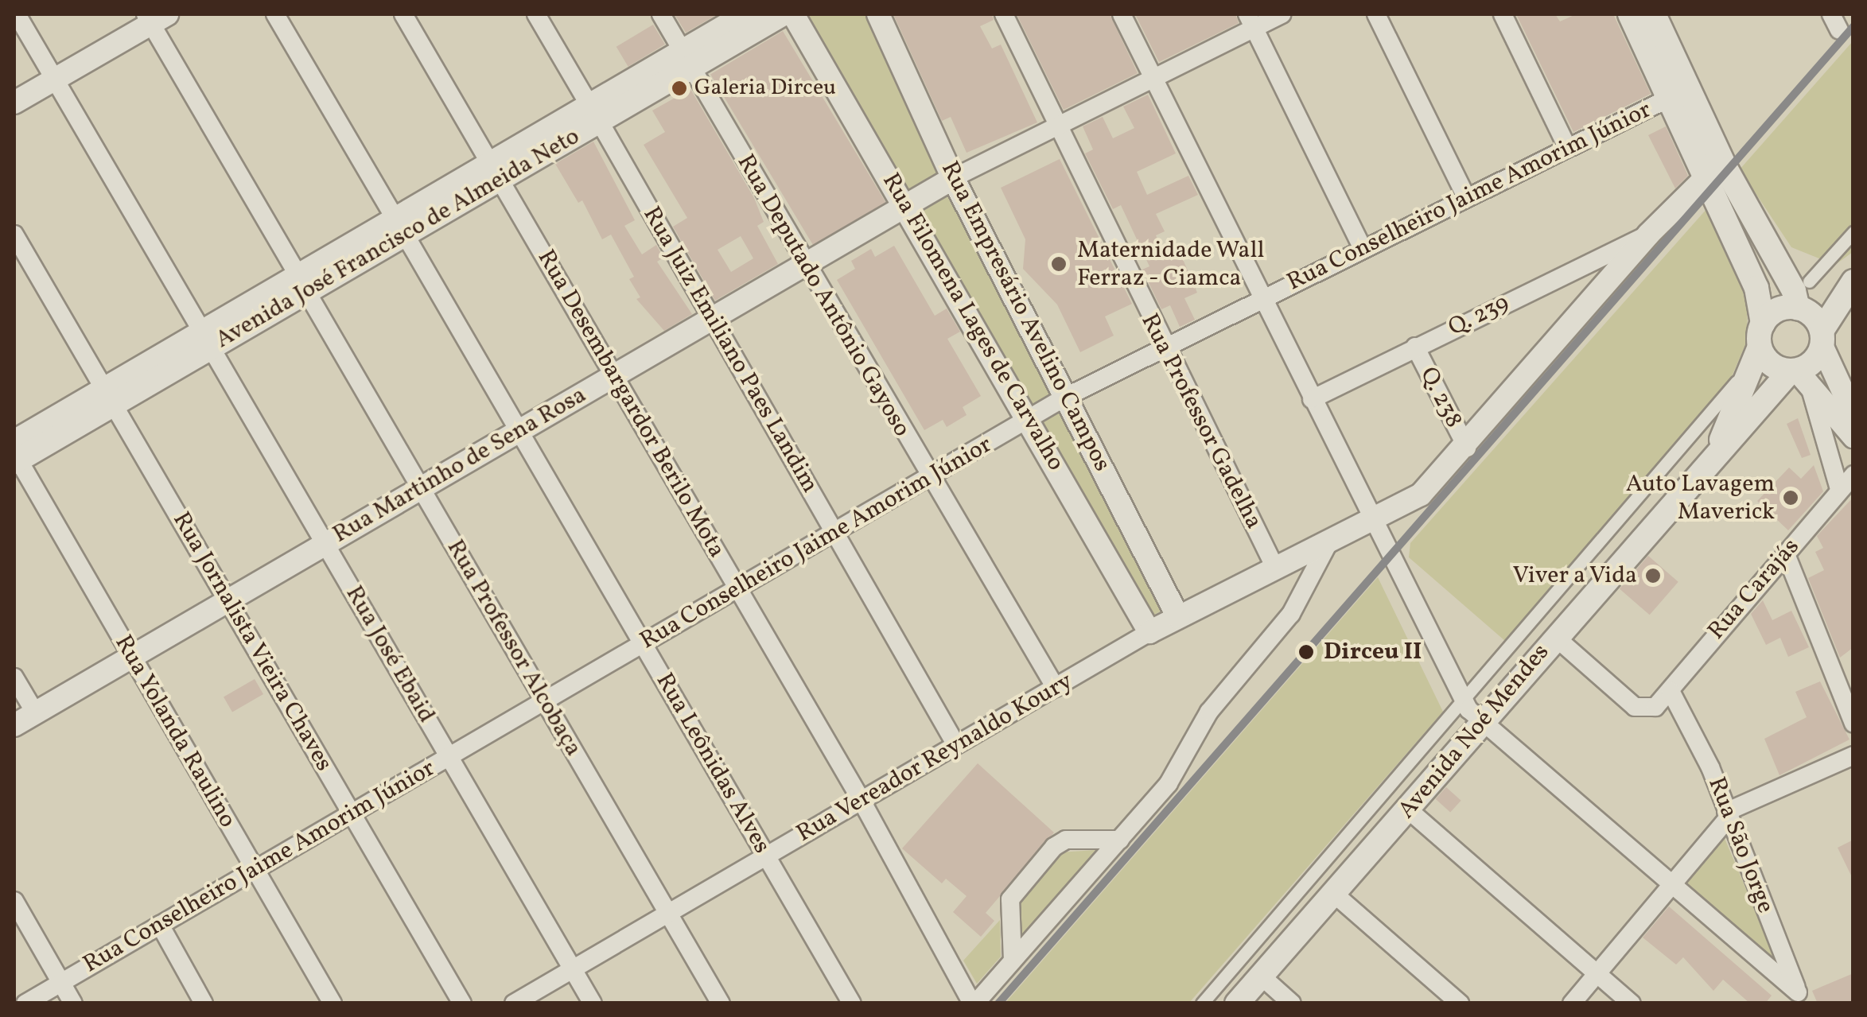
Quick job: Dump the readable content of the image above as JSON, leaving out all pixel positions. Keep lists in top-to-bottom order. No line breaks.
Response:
{"streets":{"main road":["Avenida José Francisco de Almeida Neto","Avenida Noé Mendes"],"street":["Rua Conselheiro Jaime Amorim Júnior","Rua Deputado Antônio Gayoso","Q. 239","Rua Empresário Avelino Campos","Rua Filomena Lages de Carvalho","Rua Juiz Emiliano Paes Landim","Q. 238","Rua Desembargardor Berilo Mota","Rua Professor Gadelha","Rua Martinho de Sena Rosa","Rua Carajás","Rua Jornalista Vieira Chaves","Rua Professor Alcobaça","Rua José Ebaid","Rua Yolanda Raulino","Rua Vereador Reynaldo Koury","Rua Leônidas Alves","Rua São Jorge"]},"crossings":[["Rua Conselheiro Jaime Amorim Júnior","Rua Deputado Antônio Gayoso"],["Rua Conselheiro Jaime Amorim Júnior","Rua Empresário Avelino Campos"],["Rua Conselheiro Jaime Amorim Júnior","Rua Filomena Lages de Carvalho"],["Rua Conselheiro Jaime Amorim Júnior","Rua Juiz Emiliano Paes Landim"],["Rua Conselheiro Jaime Amorim Júnior","Rua Desembargardor Berilo Mota"],["Rua Conselheiro Jaime Amorim Júnior","Rua Professor Gadelha"],["Rua Conselheiro Jaime Amorim Júnior","Rua Jornalista Vieira Chaves"],["Rua Conselheiro Jaime Amorim Júnior","Rua Professor Alcobaça"],["Rua Conselheiro Jaime Amorim Júnior","Rua José Ebaid"],["Rua Conselheiro Jaime Amorim Júnior","Rua Yolanda Raulino"],["Rua Conselheiro Jaime Amorim Júnior","Rua Leônidas Alves"],["Avenida José Francisco de Almeida Neto","Rua Deputado Antônio Gayoso"],["Avenida José Francisco de Almeida Neto","Rua Juiz Emiliano Paes Landim"],["Avenida José Francisco de Almeida Neto","Rua Desembargardor Berilo Mota"],["Avenida José Francisco de Almeida Neto","Rua Jornalista Vieira Chaves"],["Avenida José Francisco de Almeida Neto","Rua Professor Alcobaça"],["Avenida José Francisco de Almeida Neto","Rua José Ebaid"],["Avenida José Francisco de Almeida Neto","Rua Yolanda Raulino"],["Avenida José Francisco de Almeida Neto","Rua Leônidas Alves"],["Rua Deputado Antônio Gayoso","Rua Martinho de Sena Rosa"],["Rua Deputado Antônio Gayoso","Rua Vereador Reynaldo Koury"],["Q. 239","Q. 238"],["Rua Empresário Avelino Campos","Rua Martinho de Sena Rosa"],["Rua Filomena Lages de Carvalho","Rua Martinho de Sena Rosa"],["Rua Filomena Lages de Carvalho","Rua Vereador Reynaldo Koury"],["Rua Juiz Emiliano Paes Landim","Rua Martinho de Sena Rosa"],["Rua Juiz Emiliano Paes Landim","Rua Vereador Reynaldo Koury"],["Rua Desembargardor Berilo Mota","Rua Martinho de Sena Rosa"],["Rua Desembargardor Berilo Mota","Rua Vereador Reynaldo Koury"],["Rua Martinho de Sena Rosa","Rua Jornalista Vieira Chaves"],["Rua Martinho de Sena Rosa","Rua Professor Alcobaça"],["Rua Martinho de Sena Rosa","Rua José Ebaid"],["Rua Martinho de Sena Rosa","Rua Yolanda Raulino"],["Rua Martinho de Sena Rosa","Rua Leônidas Alves"],["Rua Carajás","Rua São Jorge"],["Rua Professor Alcobaça","Rua Vereador Reynaldo Koury"],["Rua José Ebaid","Rua Vereador Reynaldo Koury"],["Rua Vereador Reynaldo Koury","Rua Leônidas Alves"]],"places":["Galeria Dirceu","Maternidade Wall Ferraz - Ciamca","Auto Lavagem Maverick","Viver a Vida","Dirceu II"]}
